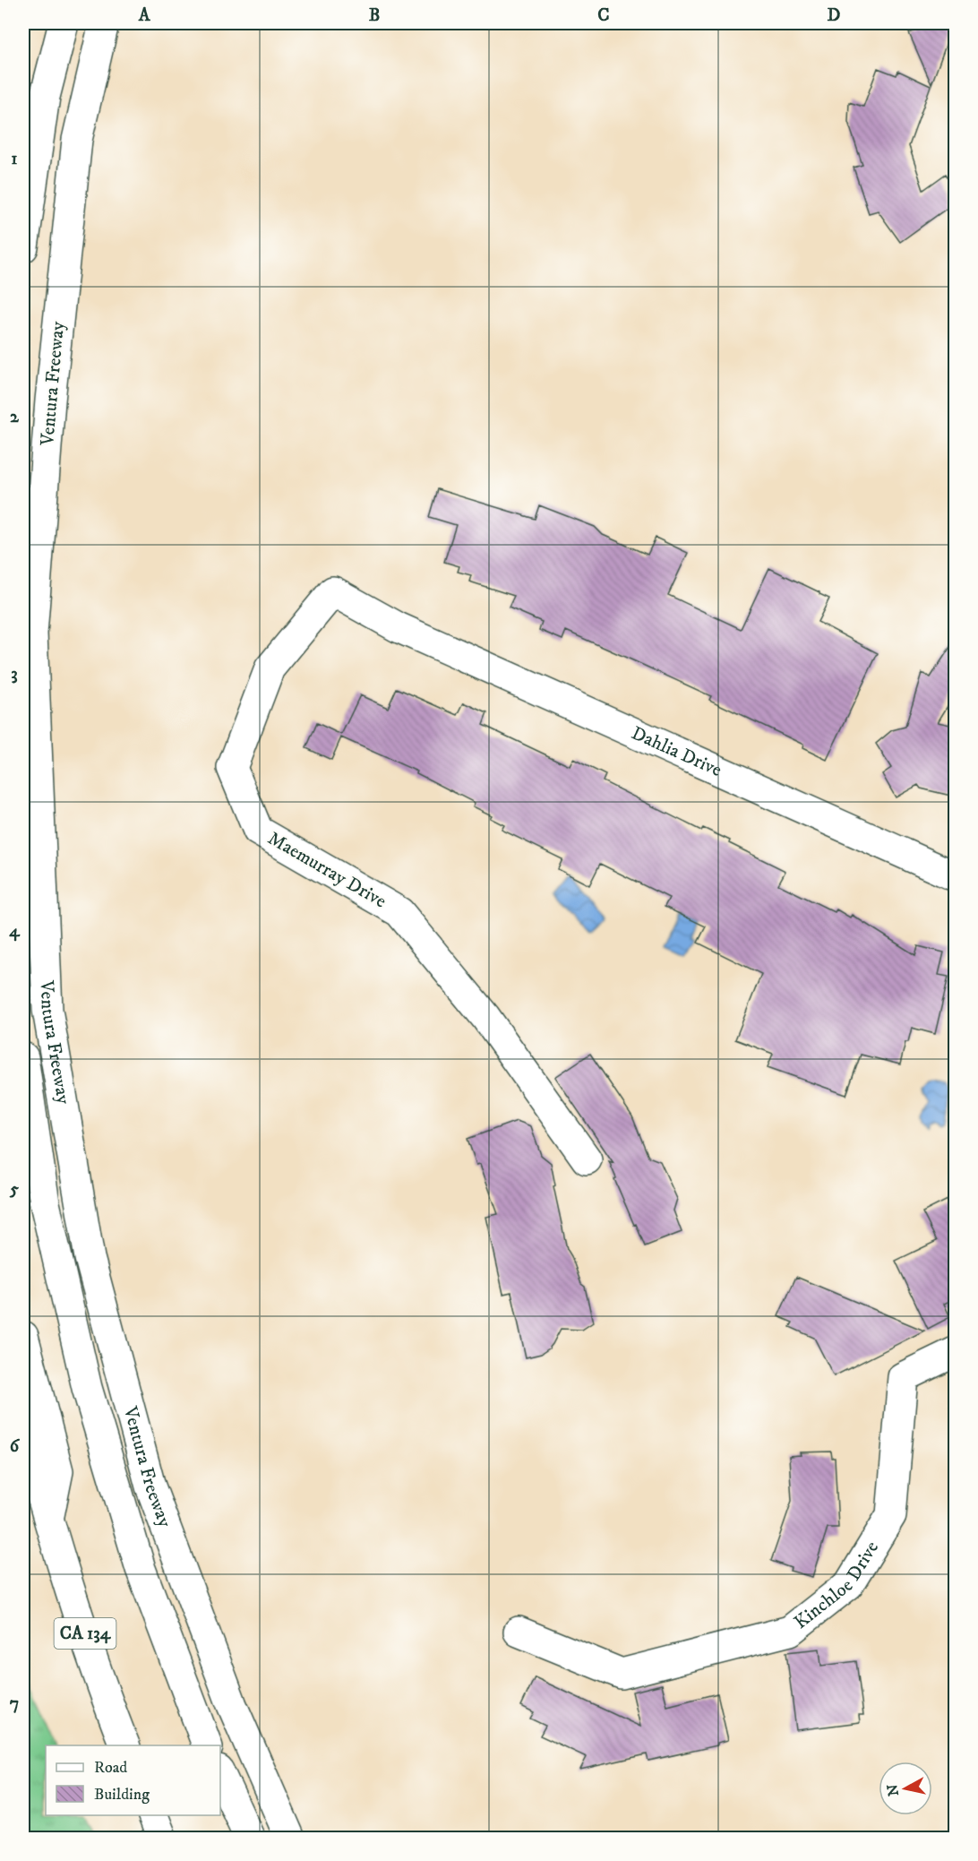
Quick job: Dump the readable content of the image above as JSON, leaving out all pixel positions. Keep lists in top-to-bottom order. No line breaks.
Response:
{"streets":{"main road":["Ventura Freeway","Dahlia Drive","Maemurray Drive","Kinchloe Drive","CA 134"]},"crossings":[["Dahlia Drive","Maemurray Drive"]],"legend":["Road","Building"],"north":"left","grid":{"columns":["A","B","C","D"],"rows":["1","2","3","4","5","6","7"]}}
